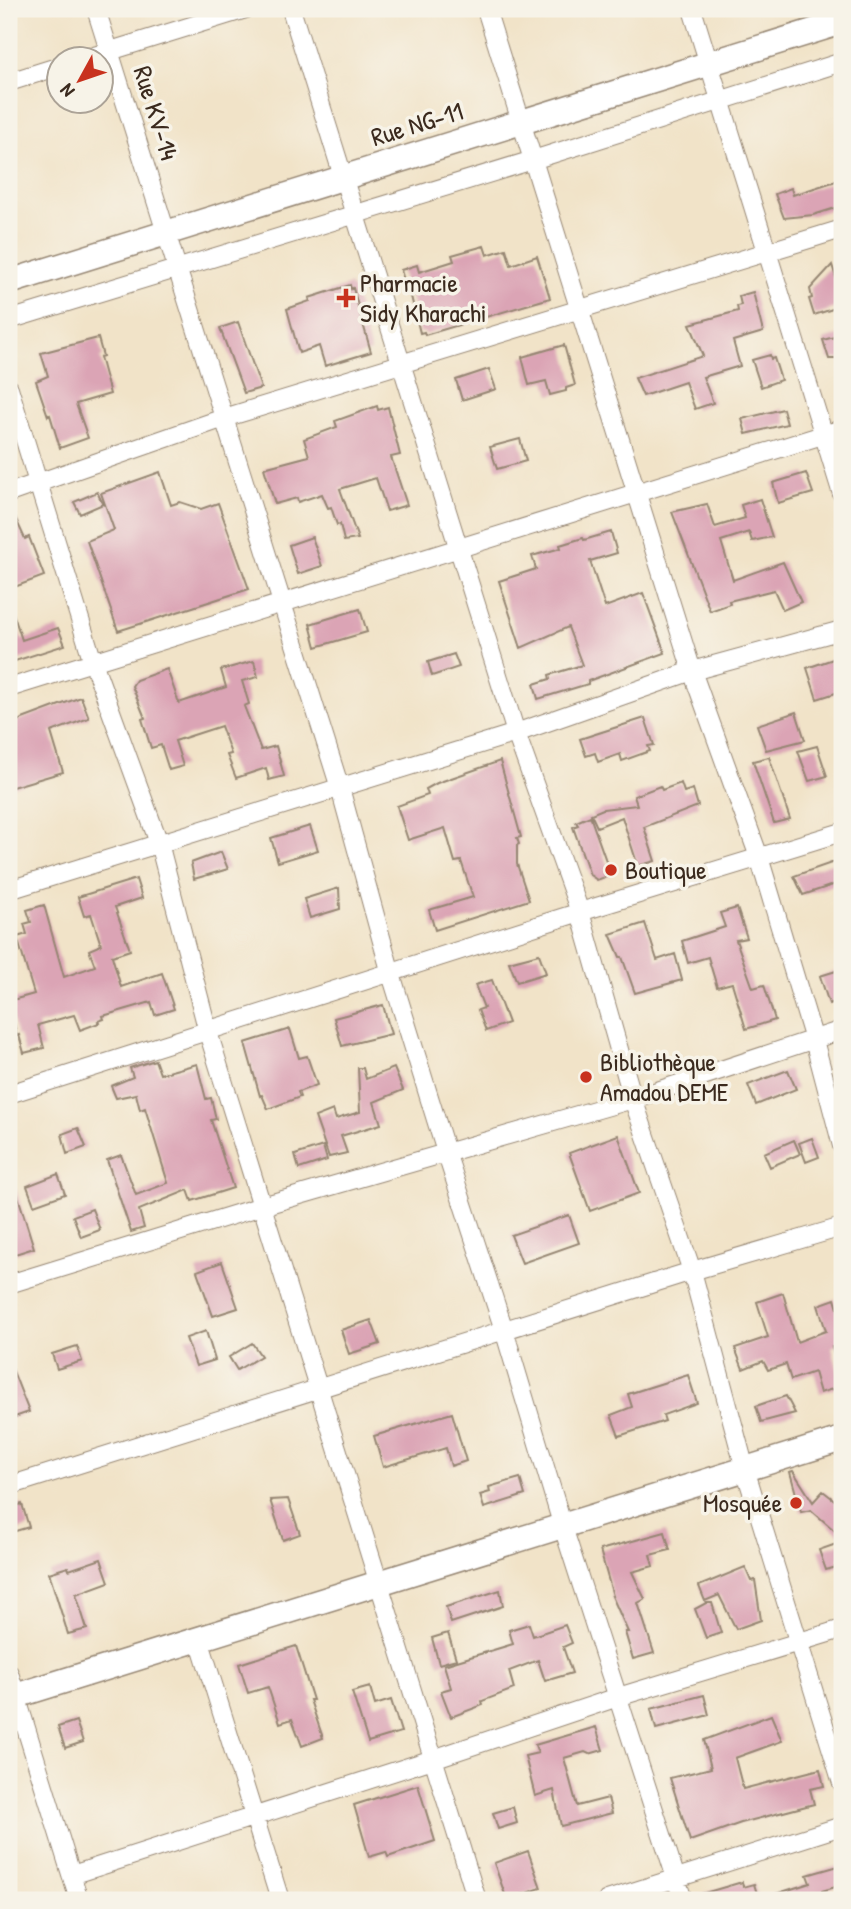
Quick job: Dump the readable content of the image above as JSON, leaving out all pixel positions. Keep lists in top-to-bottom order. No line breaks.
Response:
{"streets":{"street":["Rue KV-14","Rue NG-11"]},"crossings":[["Rue KV-14","Rue NG-11"]],"places":{"health":["Pharmacie Sidy Kharachi"],"other":["Boutique","Bibliothèque Amadou DEME","Mosquée"]},"north":"bottom left"}
